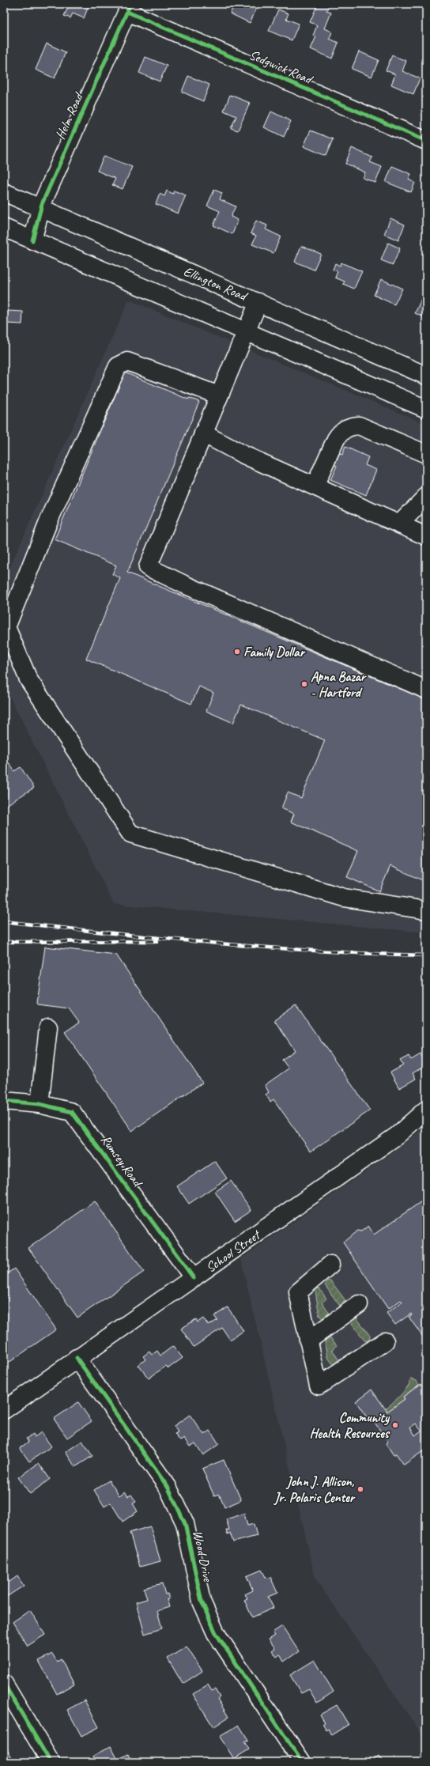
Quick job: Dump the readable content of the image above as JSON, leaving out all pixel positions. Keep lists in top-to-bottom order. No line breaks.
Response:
{"streets":{"main road":["Sedgwick Road","Helm Road","Ellington Road","Rumsey Road","School Street","Wood Drive"]},"crossings":[["Sedgwick Road","Helm Road"],["Helm Road","Ellington Road"],["Rumsey Road","School Street"],["School Street","Wood Drive"]],"places":["Family Dollar","Apna Bazar - Hartford","Community Health Resources","John J. Allison, Jr. Polaris Center"]}
